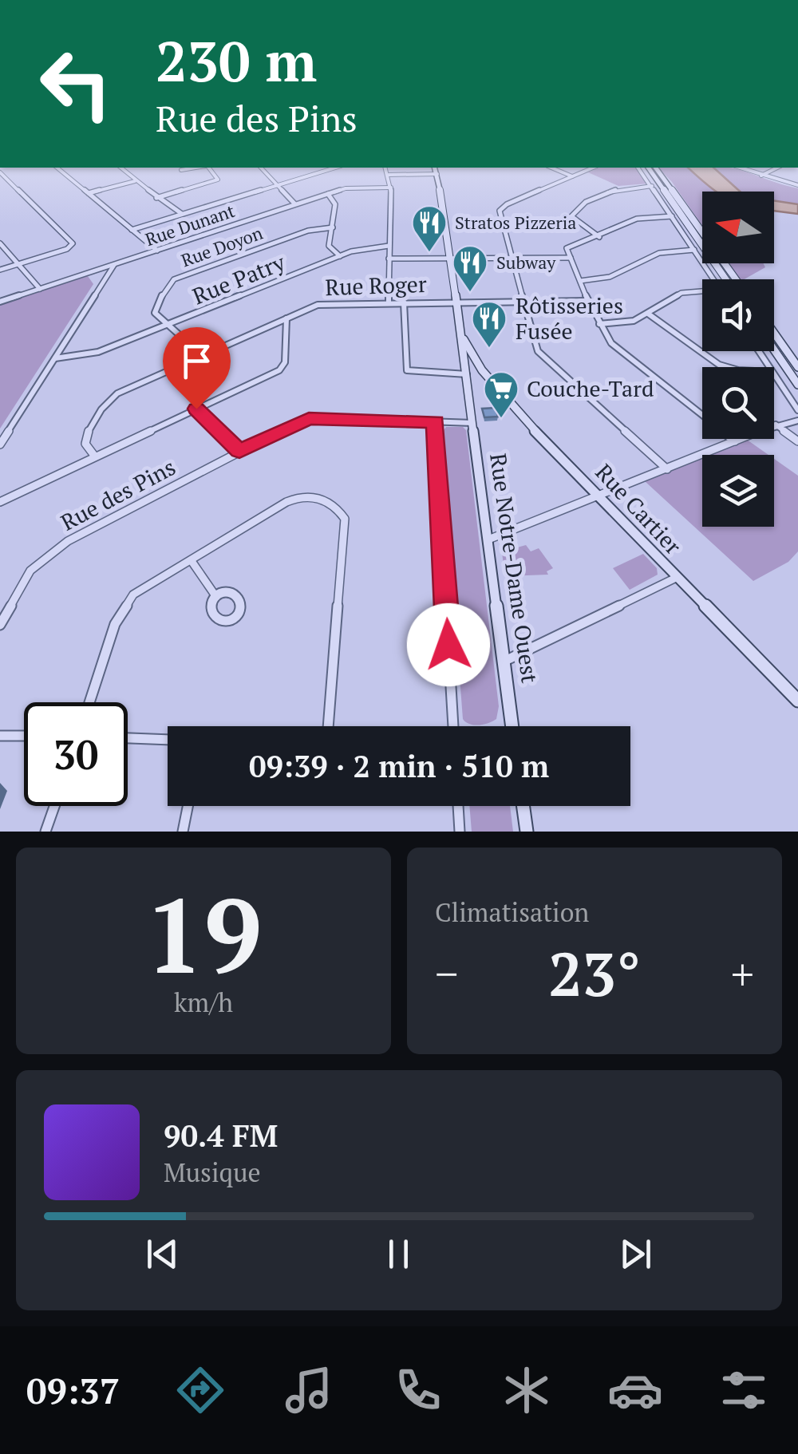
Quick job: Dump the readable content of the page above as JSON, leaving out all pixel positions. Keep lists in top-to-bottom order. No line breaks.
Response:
{"streets":{"street":["Rue Dunant","Rue Doyon","Rue Patry","Rue Roger","Rue des Pins","Rue Cartier","Rue Notre-Dame Ouest"]},"crossings":[["Rue Doyon","Rue Patry"],["Rue Roger","Rue Notre-Dame Ouest"],["Rue des Pins","Rue Notre-Dame Ouest"],["Rue Cartier","Rue Notre-Dame Ouest"]],"places":{"restaurant":["Stratos Pizzeria","Subway","Rôtisseries Fusée"],"supermarket":["Couche-Tard"]},"north":"left","page":{"turn":["230 m","Rue des Pins"],"limit":"30","trip":"09:39 · 2 min · 510 m","tile":[["19","km/h"],"Climatisation"],"heat":["−","23°","+"],"song":["90.4 FM","Musique"],"tabs":"09:37"}}
